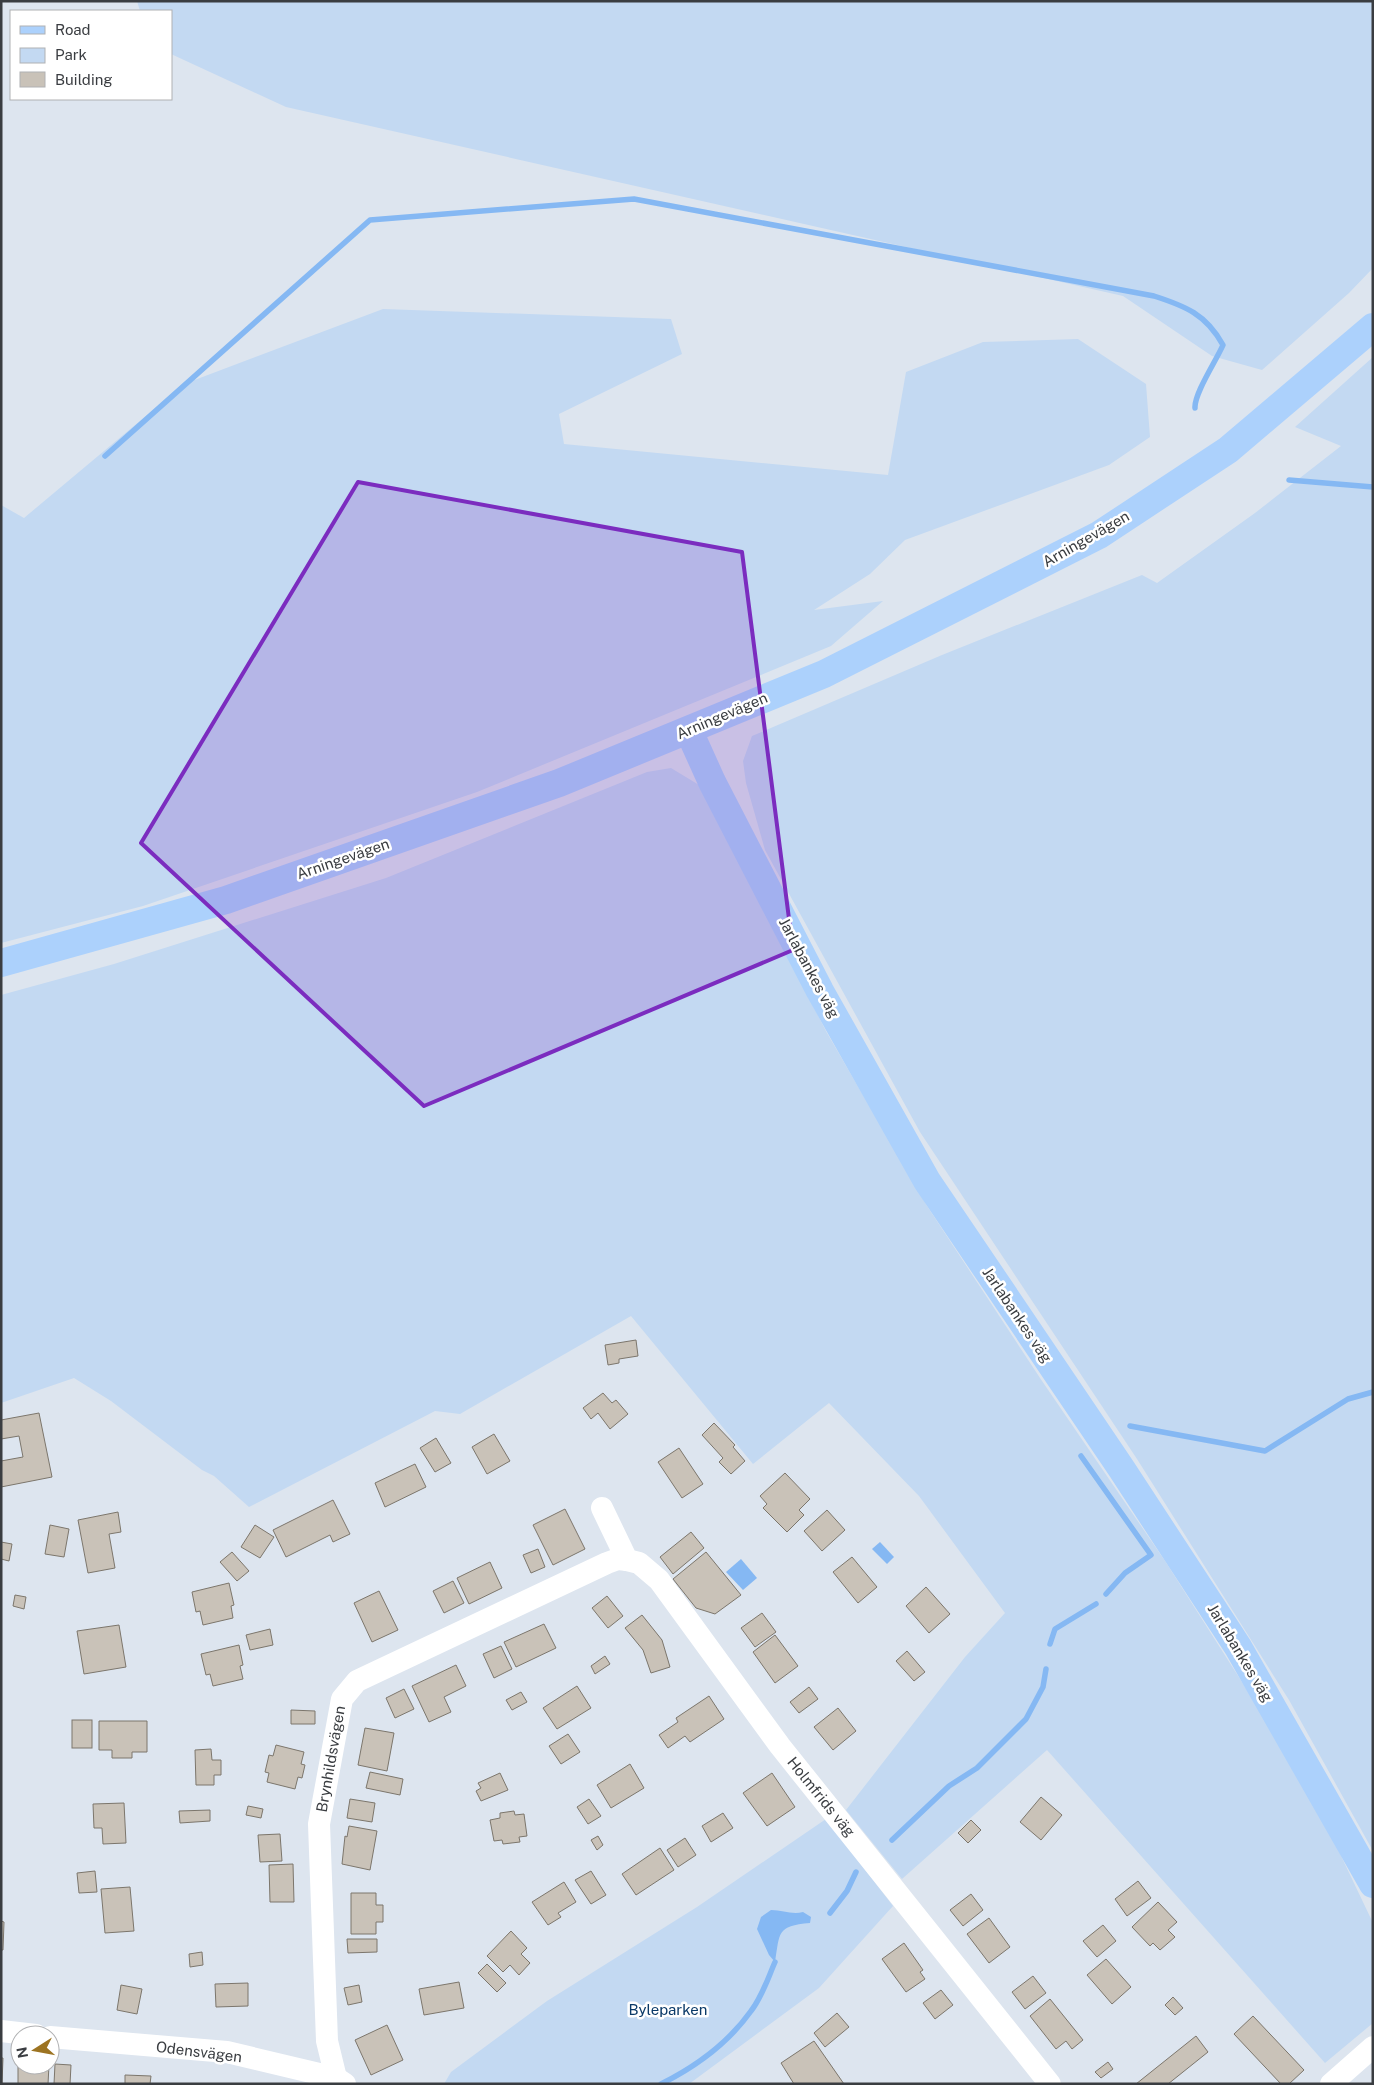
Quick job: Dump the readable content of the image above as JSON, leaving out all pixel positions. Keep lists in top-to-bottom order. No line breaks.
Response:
{"streets":{"main road":["Arningevägen","Jarlabankes väg"],"street":["Brynhildsvägen","Holmfrids väg","Odensvägen"]},"crossings":[["Arningevägen","Jarlabankes väg"],["Brynhildsvägen","Holmfrids väg"],["Brynhildsvägen","Odensvägen"]],"parks":["Byleparken"],"legend":["Road","Park","Building"],"north":"left"}
